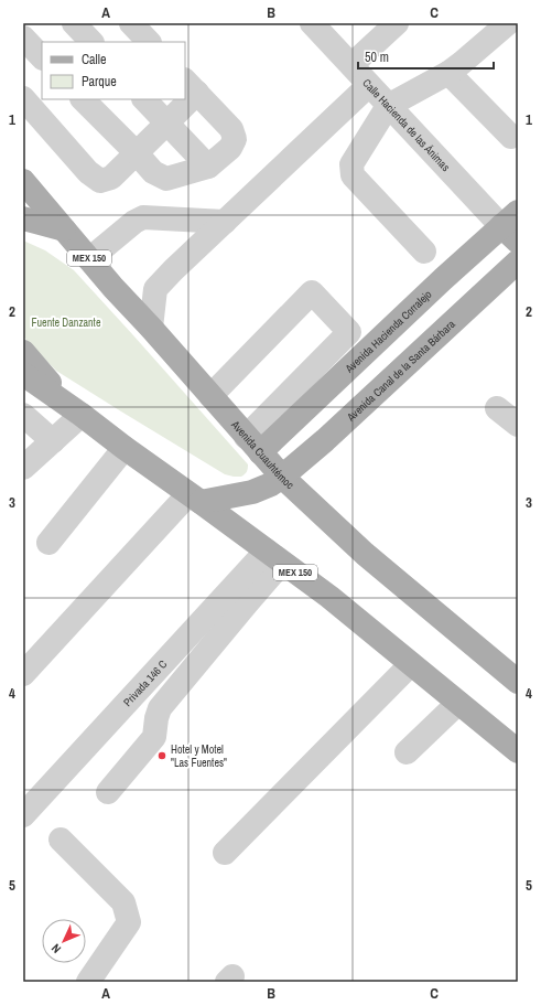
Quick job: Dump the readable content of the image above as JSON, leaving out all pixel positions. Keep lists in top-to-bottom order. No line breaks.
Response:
{"streets":{"main road":["MEX 150","Avenida Hacienda Corralejo","Avenida Canal de la Santa Bárbara","Avenida Cuauhtémoc"],"street":["Calle Hacienda de las Ánimas","Privada 146 C"]},"crossings":[["Calle Hacienda de las Ánimas","Avenida Hacienda Corralejo"],["MEX 150","Avenida Canal de la Santa Bárbara"],["MEX 150","Privada 146 C"],["Avenida Hacienda Corralejo","Avenida Cuauhtémoc"],["Avenida Canal de la Santa Bárbara","Avenida Cuauhtémoc"]],"parks":["Fuente Danzante"],"places":["Hotel y Motel \"Las Fuentes\""],"legend":["Calle","Parque"],"scale_bar":"50 m","north":"bottom left","grid":{"columns":["A","B","C"],"rows":["1","2","3","4","5"]}}
